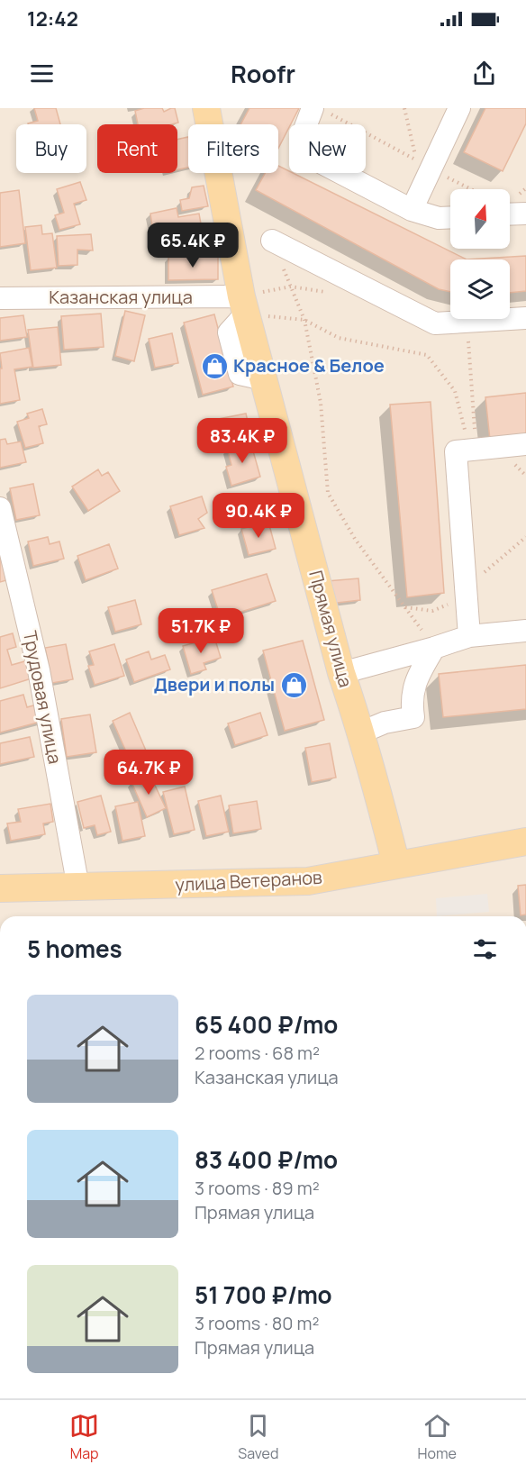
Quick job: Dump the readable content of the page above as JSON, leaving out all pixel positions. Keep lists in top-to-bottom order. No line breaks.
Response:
{"streets":{"main road":["Прямая улица","улица Ветеранов"],"street":["Казанская улица","Трудовая улица"]},"crossings":[["Казанская улица","Прямая улица"],["Прямая улица","улица Ветеранов"],["Трудовая улица","улица Ветеранов"]],"places":{"shop":["Красное & Белое","Двери и полы"]},"north":"top","page":{"status":"12:42","header":"Roofr","chip":["Buy","Rent","Filters","New"],"price":["65.4K ₽","83.4K ₽","90.4K ₽","51.7K ₽","64.7K ₽"],"heading":"5 homes","list":[{"name":"65 400 ₽/mo","note":"2 rooms · 68 m² · Казанская улица"},{"name":"83 400 ₽/mo","note":"3 rooms · 89 m² · Прямая улица"},{"name":"51 700 ₽/mo","note":"3 rooms · 80 m² · Прямая улица"}],"tabs":["Map","Saved","Home"]}}
